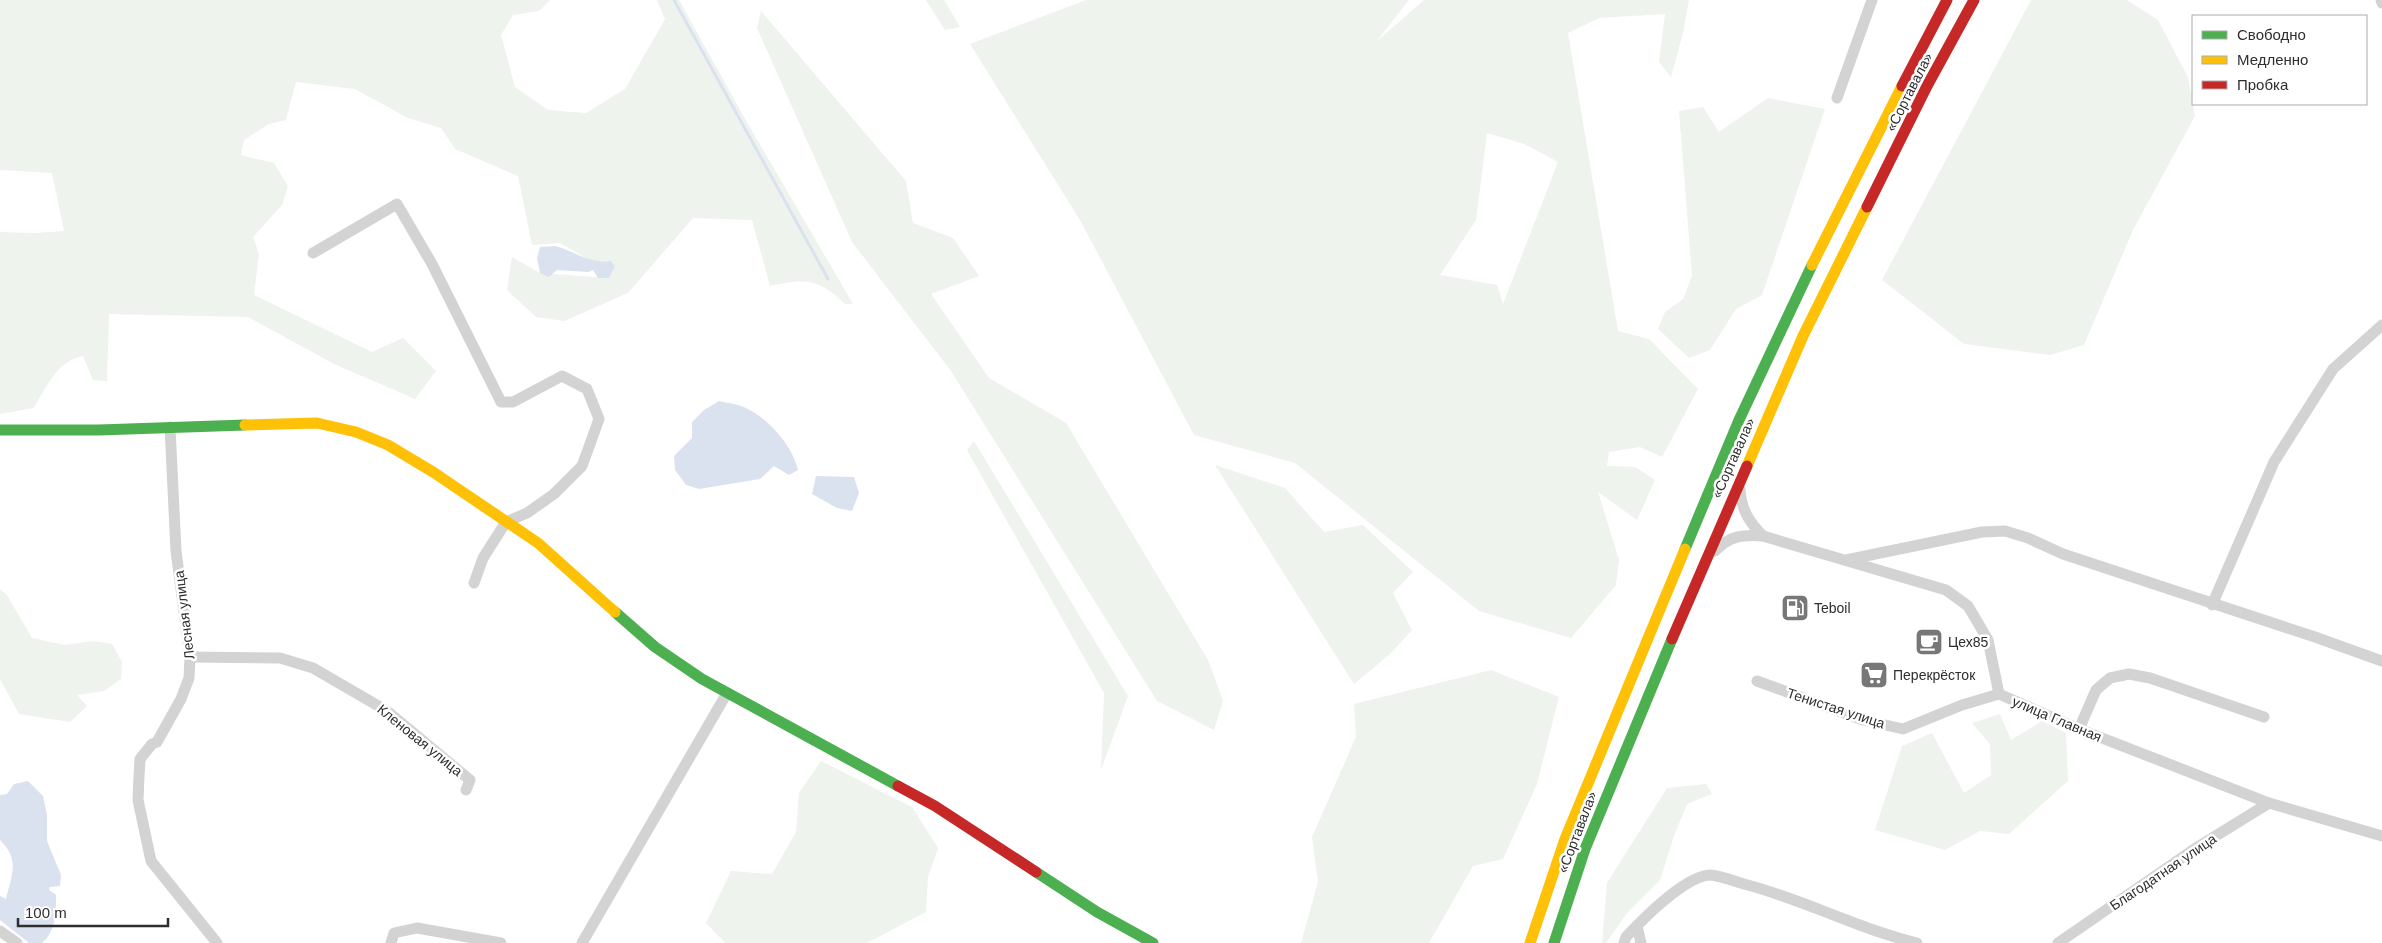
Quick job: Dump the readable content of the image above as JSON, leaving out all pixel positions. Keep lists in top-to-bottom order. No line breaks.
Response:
{"streets":{"main road":["«Сортавала»"],"street":["Лесная улица","Тенистая улица","улица Главная","Кленовая улица","Благодатная улица"]},"crossings":[["«Сортавала»","улица Главная"],["Лесная улица","Кленовая улица"],["Тенистая улица","улица Главная"],["улица Главная","Благодатная улица"]],"places":{"fuel station":["Teboil"],"cafe":["Цех85"],"supermarket":["Перекрёсток"]},"legend":["Свободно","Медленно","Пробка"],"scale_bar":"100 m"}
